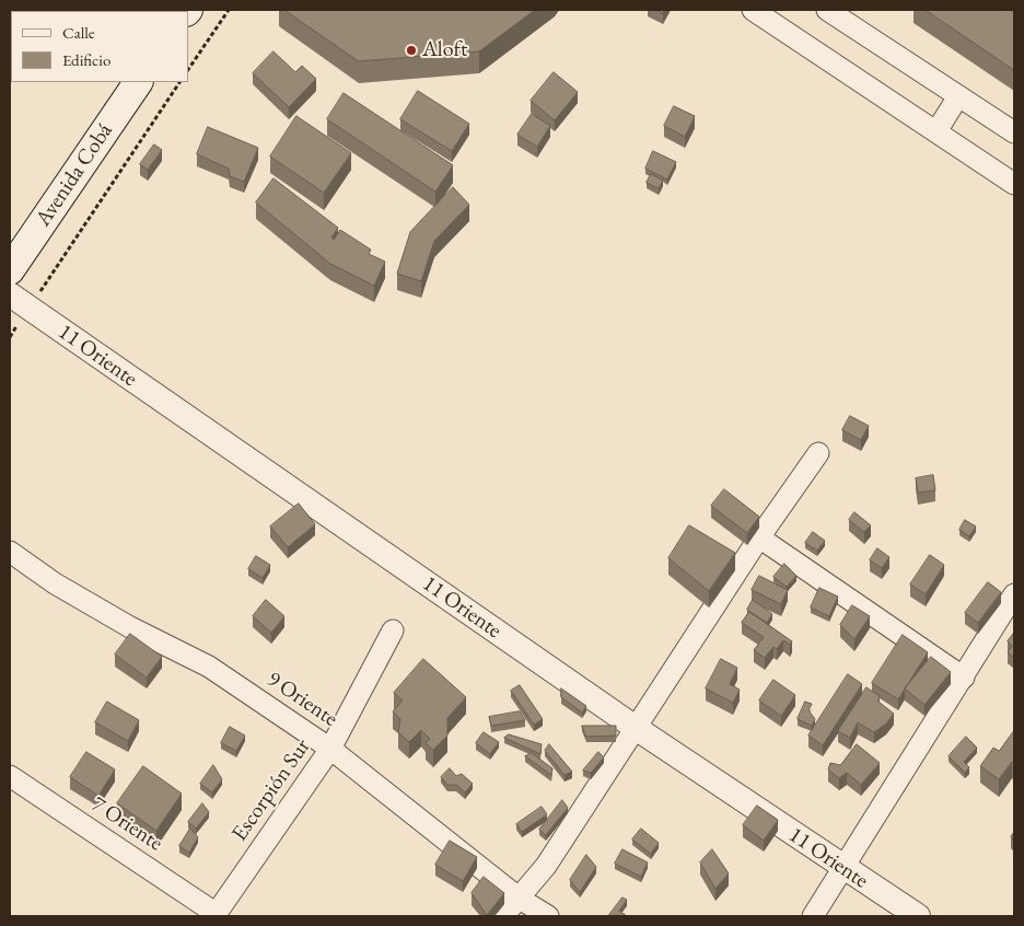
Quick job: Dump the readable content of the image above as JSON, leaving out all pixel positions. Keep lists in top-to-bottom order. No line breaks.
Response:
{"streets":{"main road":["Avenida Cobá"],"street":["11 Oriente","9 Oriente","Escorpión Sur","7 Oriente"]},"crossings":[["9 Oriente","Escorpión Sur"],["Escorpión Sur","7 Oriente"]],"places":["Aloft"],"legend":["Calle","Edificio"]}
